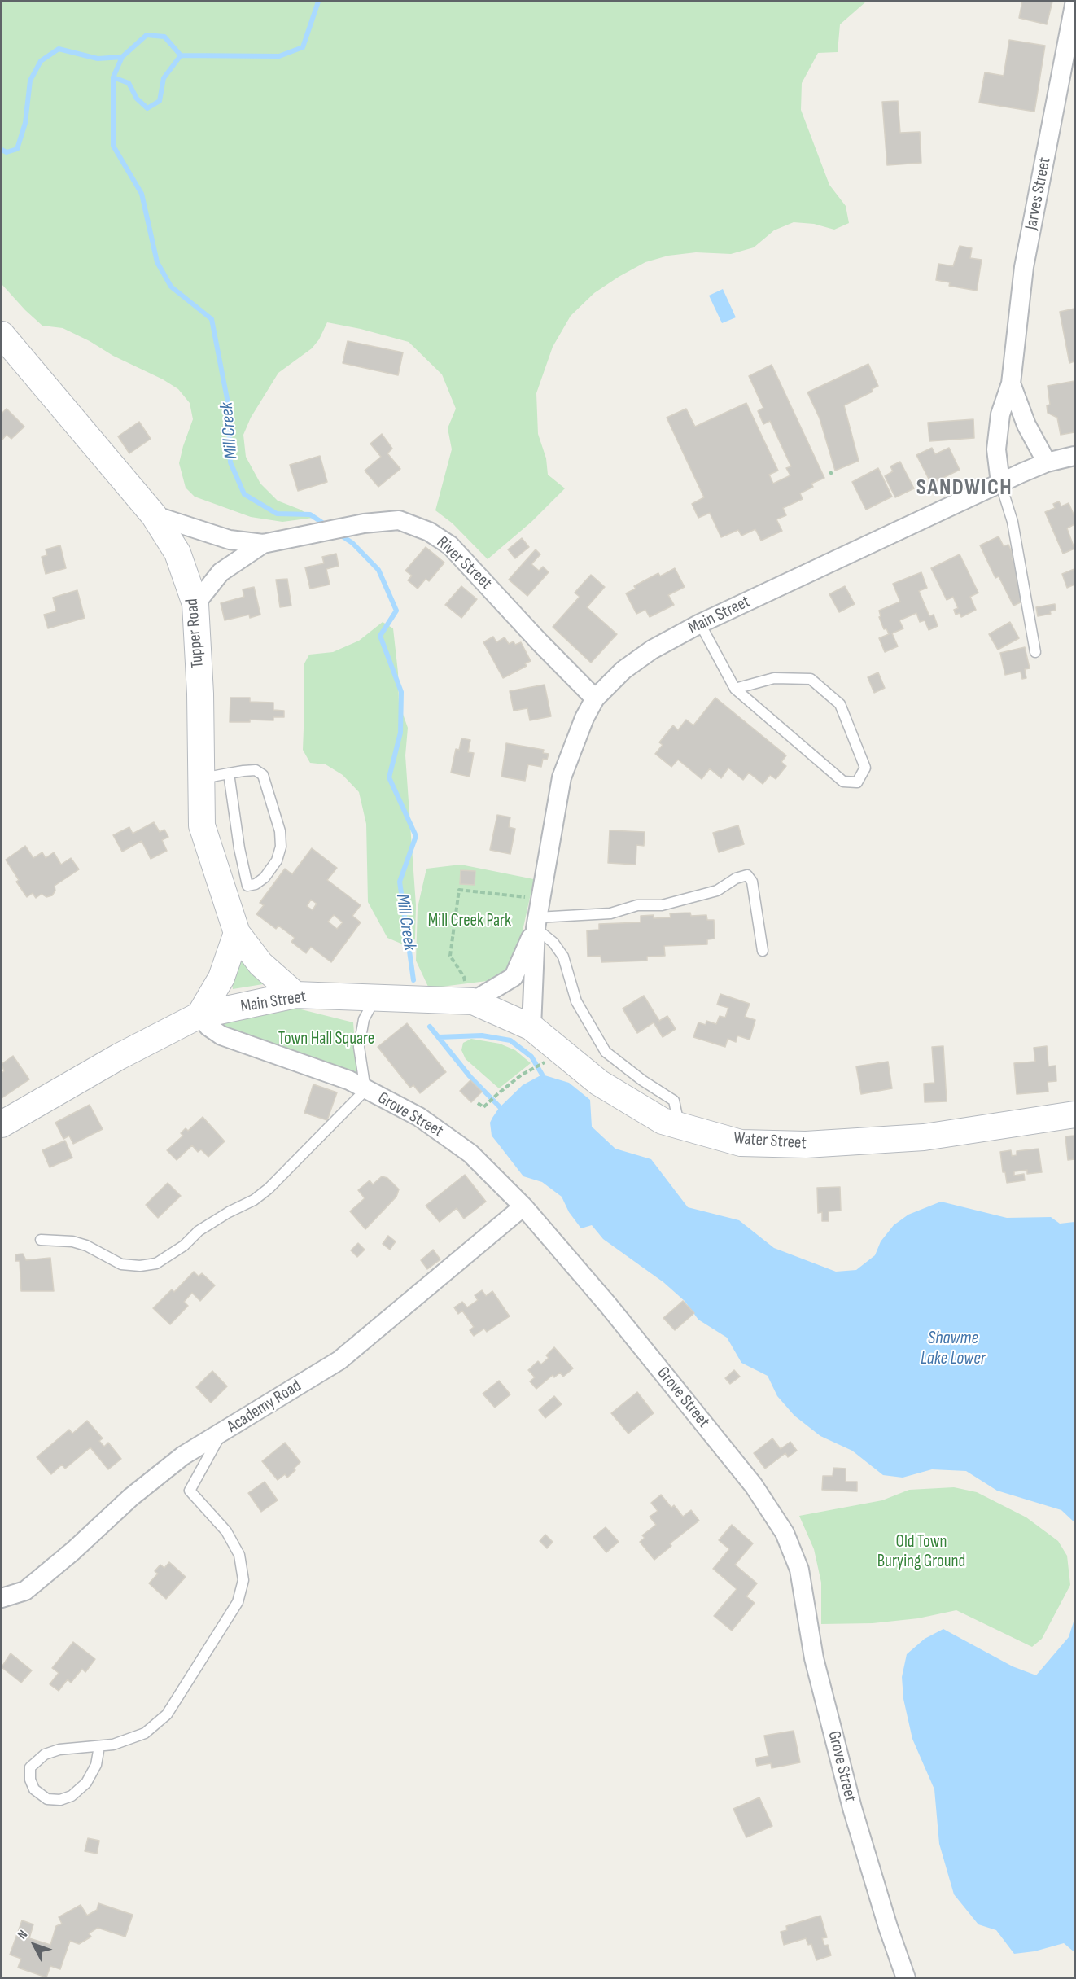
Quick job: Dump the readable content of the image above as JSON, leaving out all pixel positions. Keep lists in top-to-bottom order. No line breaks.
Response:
{"streets":{"main road":["Main Street","Tupper Road","Water Street"],"street":["Jarves Street","River Street","Grove Street","Academy Road"]},"crossings":[["Jarves Street","Main Street"],["River Street","Main Street"],["River Street","Tupper Road"],["Main Street","Tupper Road"],["Main Street","Grove Street"],["Main Street","Water Street"],["Grove Street","Academy Road"]],"districts":["SANDWICH"],"water":["Mill Creek","Shawme Lake Lower"],"parks":["Mill Creek Park","Town Hall Square","Old Town Burying Ground"],"north":"top left"}
